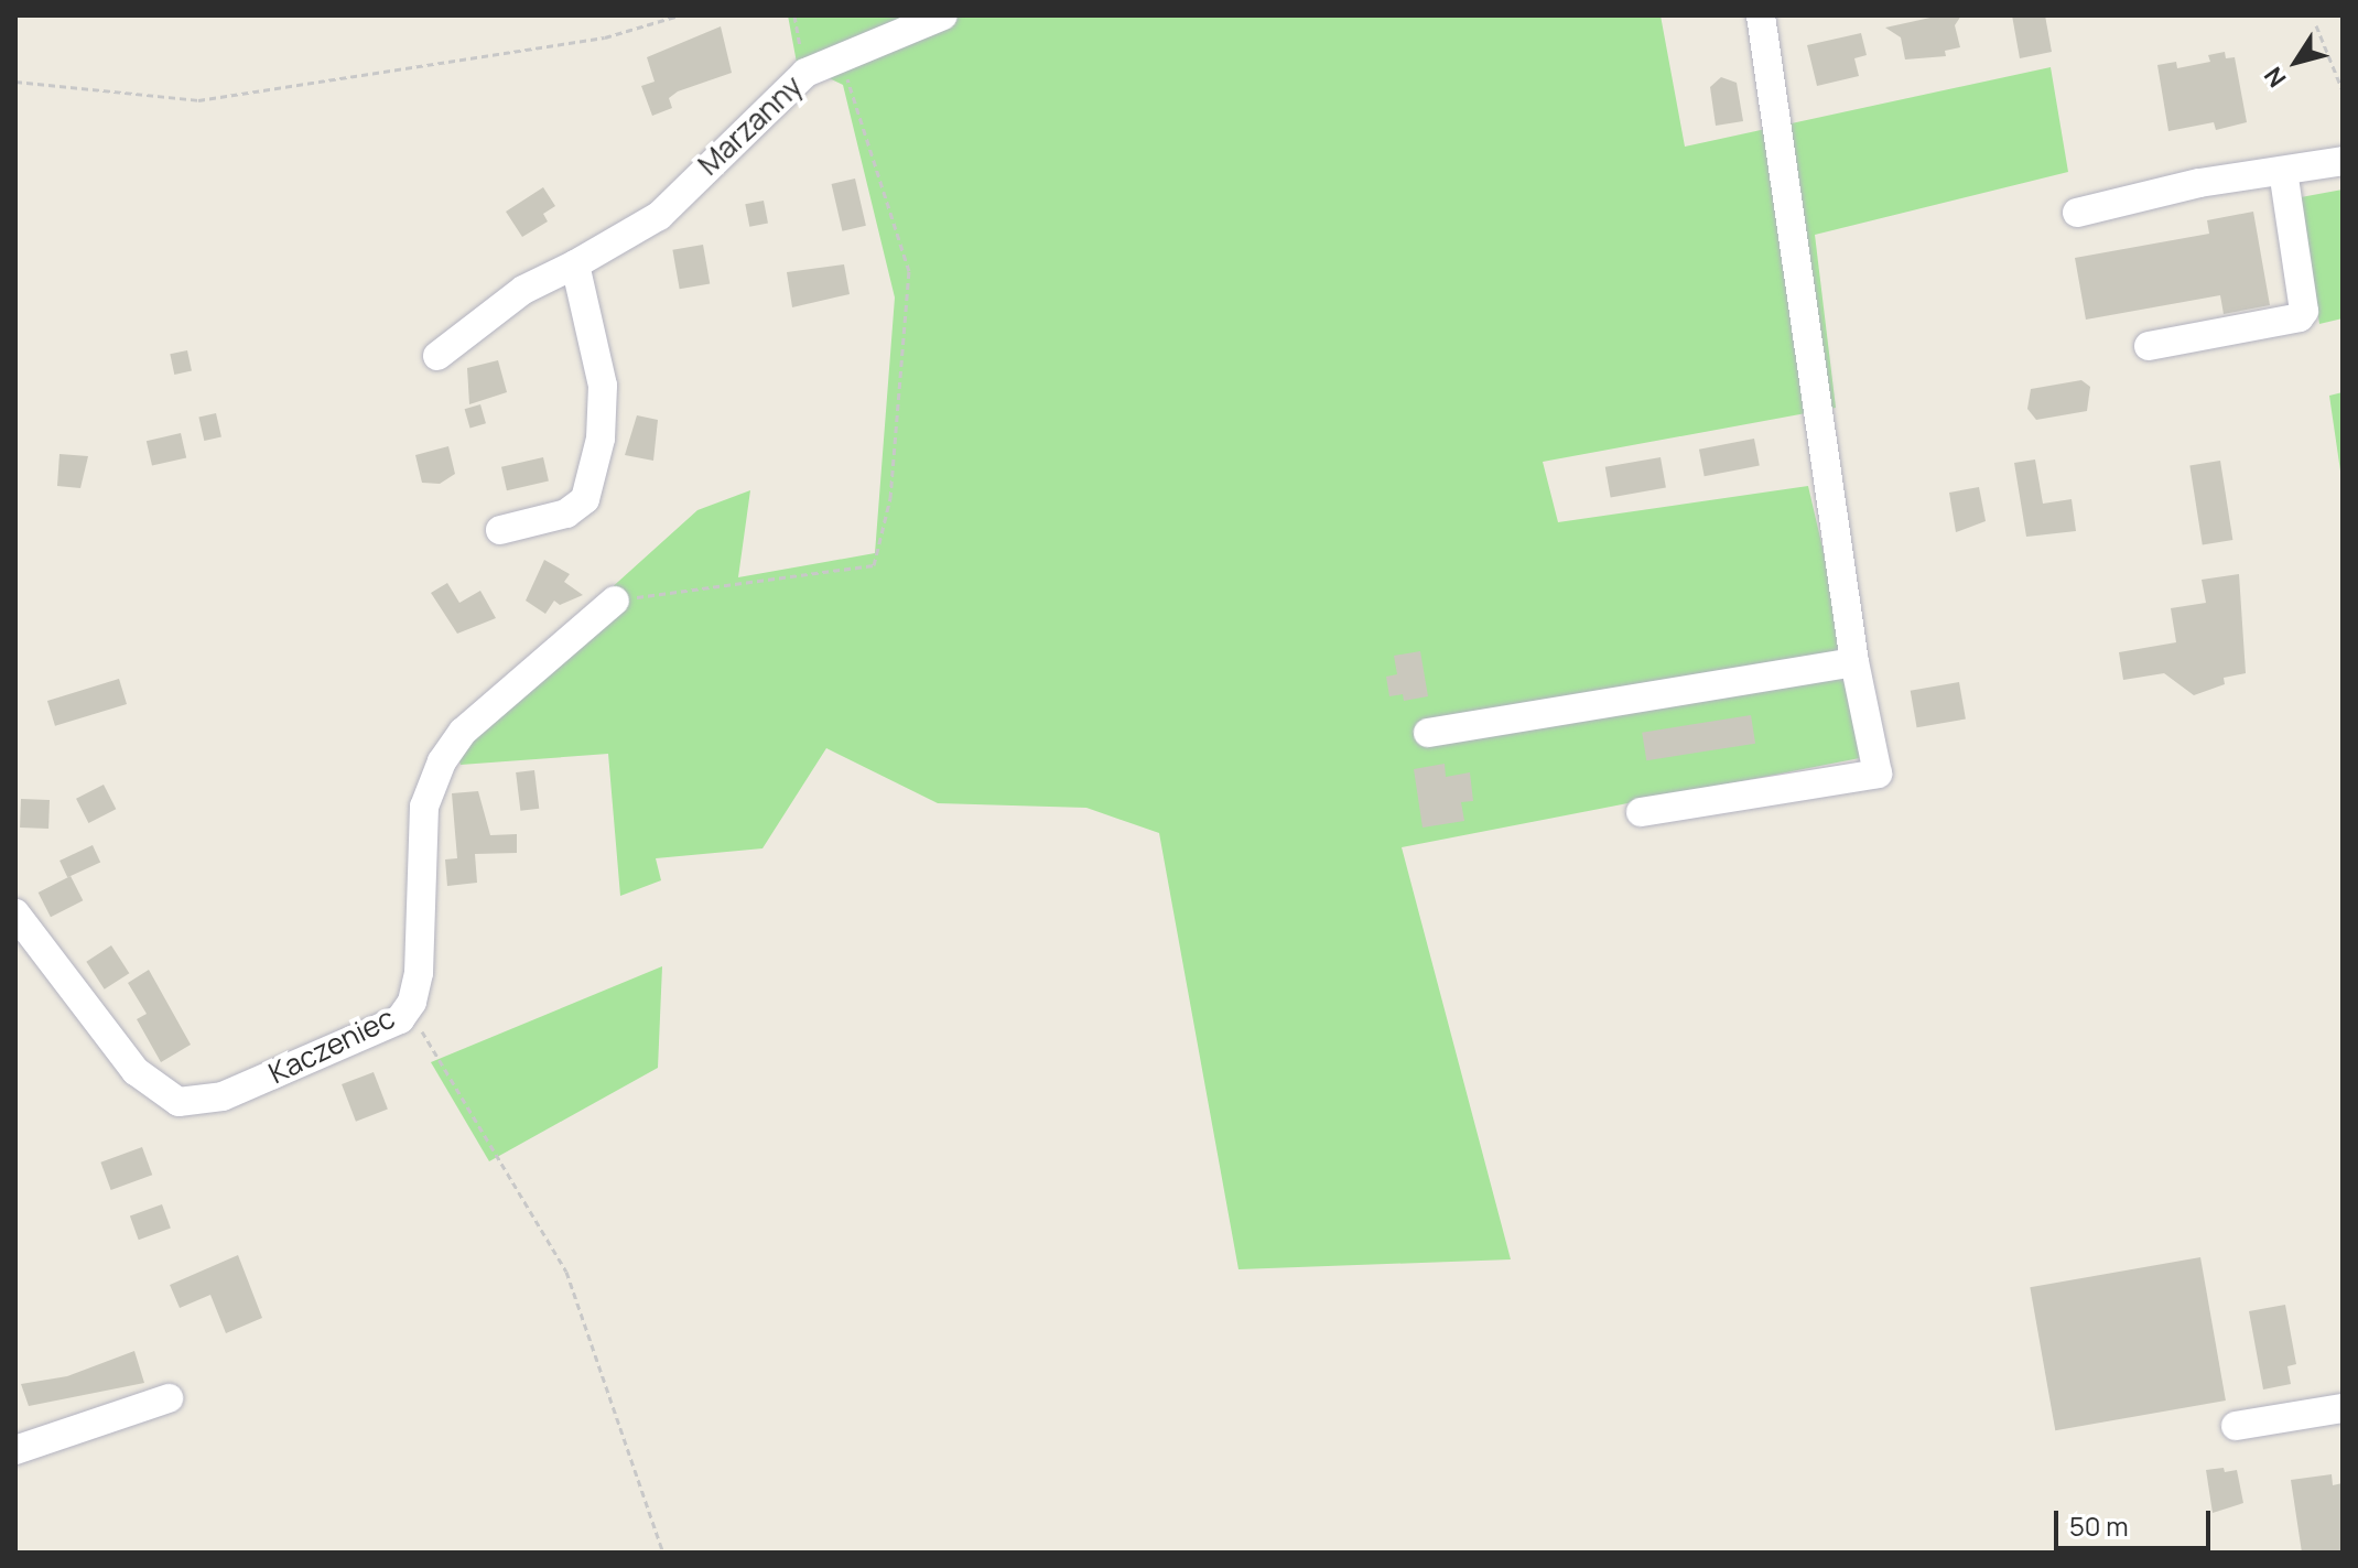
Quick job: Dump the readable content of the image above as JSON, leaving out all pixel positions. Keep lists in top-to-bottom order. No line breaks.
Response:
{"streets":{"street":["Marzanny","Kaczeniec"]},"scale_bar":"50 m","north":"bottom left"}
